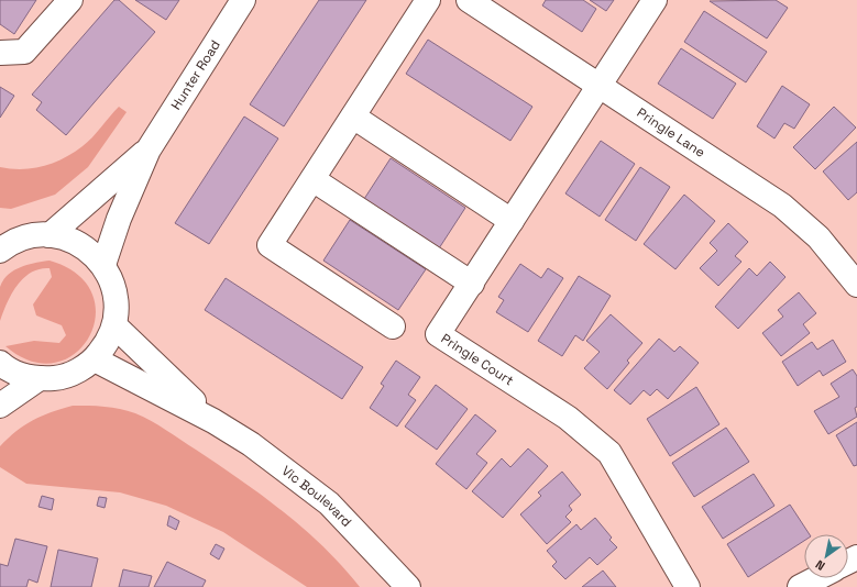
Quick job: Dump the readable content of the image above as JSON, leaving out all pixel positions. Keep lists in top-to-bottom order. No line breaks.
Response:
{"streets":{"street":["Hunter Road","Pringle Lane","Pringle Court","Vic Boulevard"]},"crossings":[["Pringle Lane","Pringle Court"]],"north":"bottom left"}
